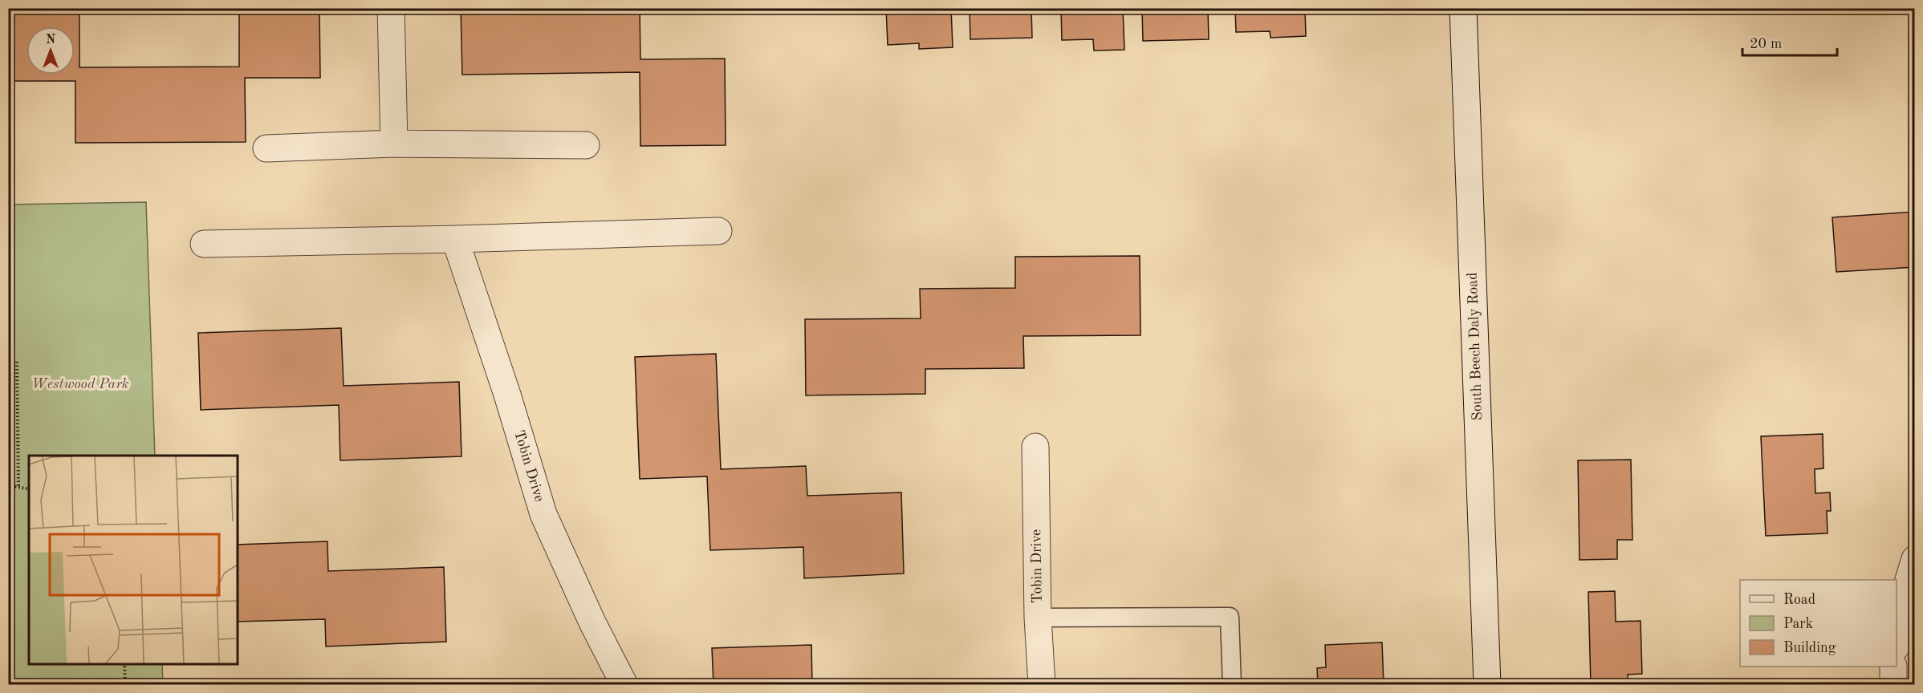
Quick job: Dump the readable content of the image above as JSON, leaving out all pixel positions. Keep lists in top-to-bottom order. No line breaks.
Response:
{"streets":{"street":["South Beech Daly Road","Tobin Drive"]},"parks":["Westwood Park"],"legend":["Road","Park","Building"],"scale_bar":"20 m","north":"top"}
